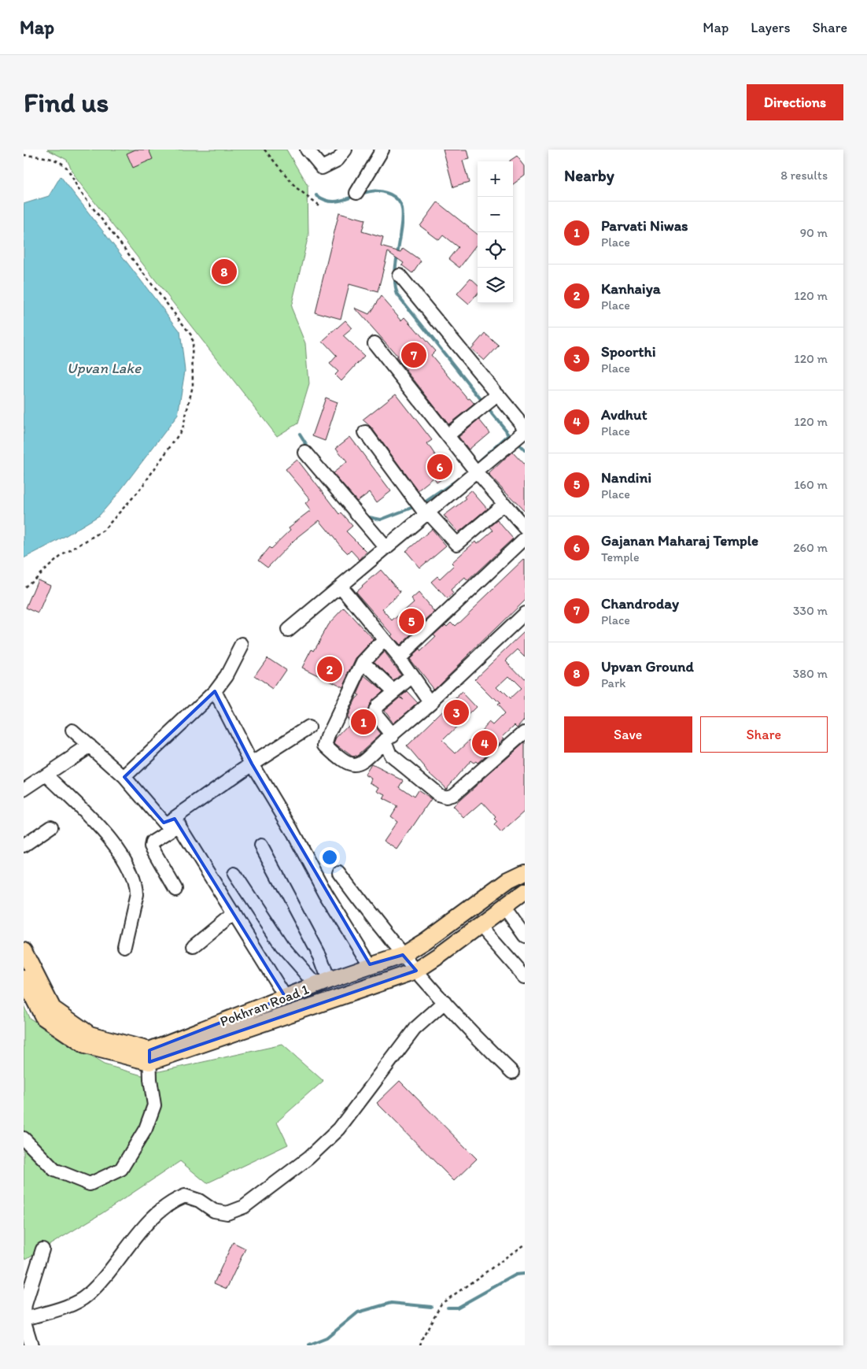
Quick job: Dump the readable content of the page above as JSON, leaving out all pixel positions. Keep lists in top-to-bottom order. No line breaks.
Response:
{"streets":{"main road":["Pokhran Road 1"]},"water":["Upvan Lake"],"page":{"header":"Map","nav":["Map","Layers","Share"],"buttons":["Directions",["Save","Share"]],"title":"Find us","heading":["Nearby","8 results"],"map_buttons":["+","−"],"list":[{"mark":"1","name":"Parvati Niwas","note":"Place","value":"90 m"},{"mark":"2","name":"Kanhaiya","note":"Place","value":"120 m"},{"mark":"3","name":"Spoorthi","note":"Place","value":"120 m"},{"mark":"4","name":"Avdhut","note":"Place","value":"120 m"},{"mark":"5","name":"Nandini","note":"Place","value":"160 m"},{"mark":"6","name":"Gajanan Maharaj Temple","note":"Temple","value":"260 m"},{"mark":"7","name":"Chandroday","note":"Place","value":"330 m"},{"mark":"8","name":"Upvan Ground","note":"Park","value":"380 m"}],"pins":["8","7","6","5","2","3","1","4"]}}
